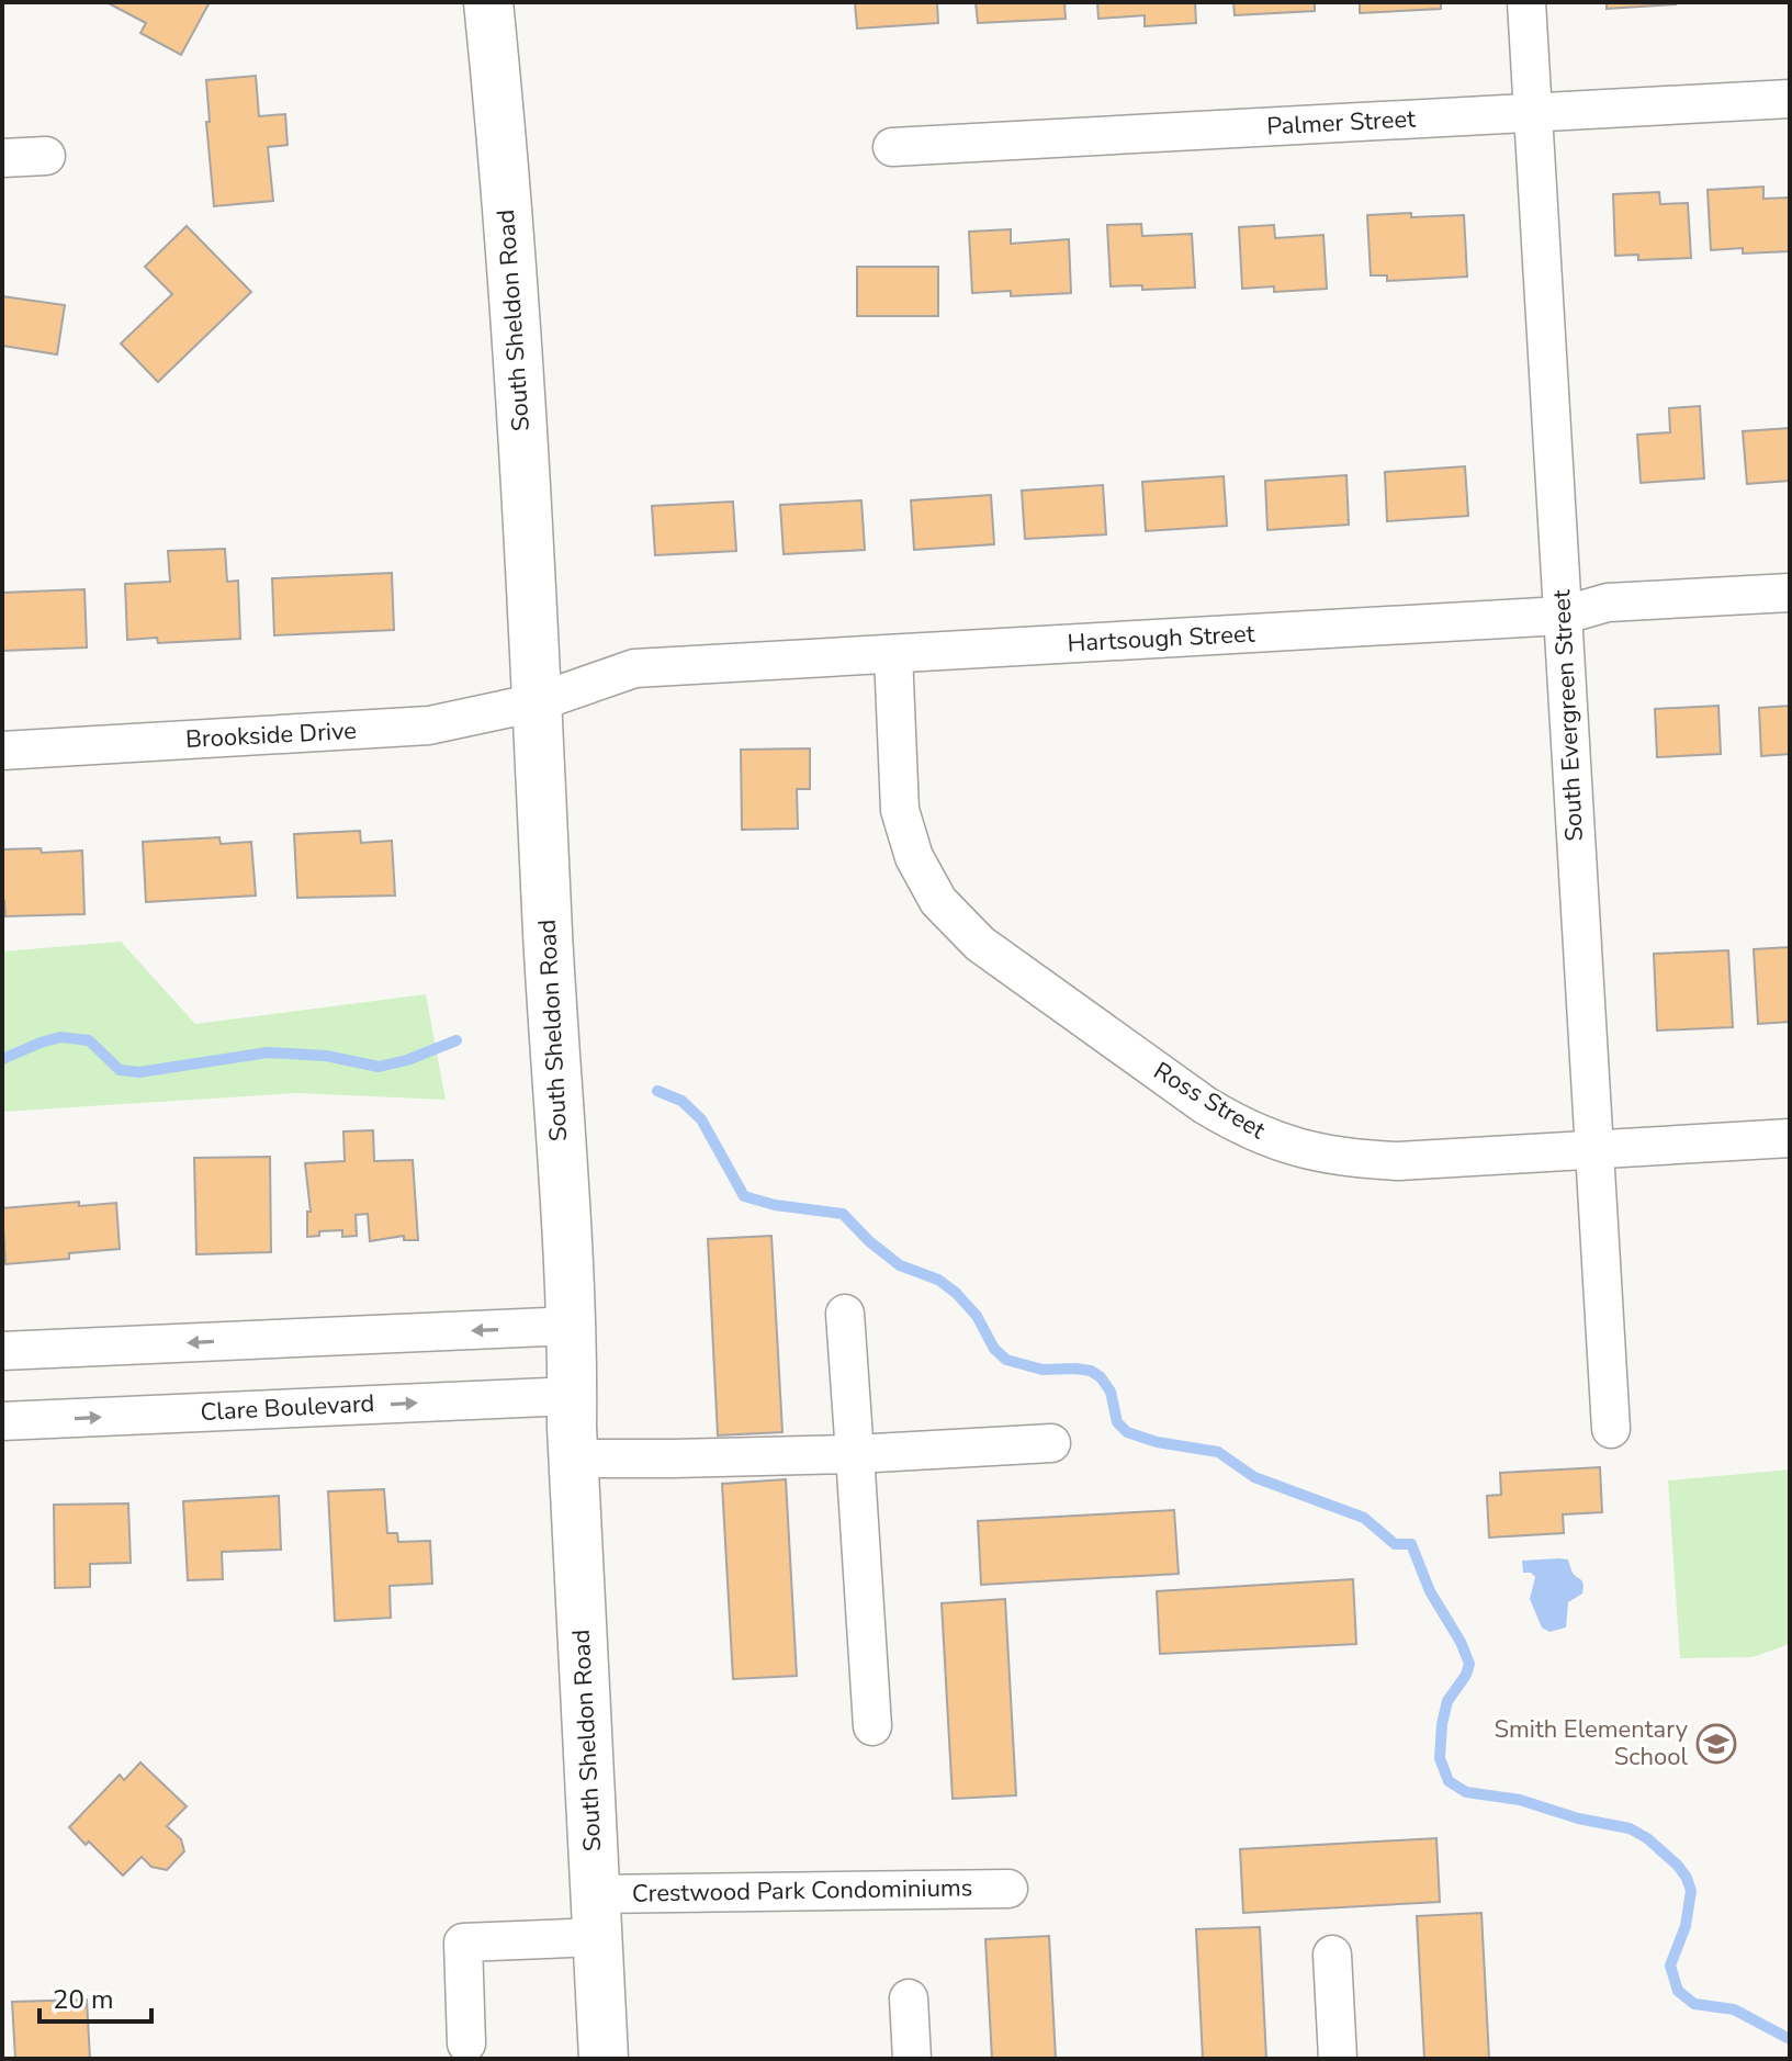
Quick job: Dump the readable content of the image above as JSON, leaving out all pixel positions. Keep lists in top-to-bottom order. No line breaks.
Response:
{"streets":{"main road":["South Sheldon Road"],"street":["Palmer Street","Hartsough Street","South Evergreen Street","Brookside Drive","Ross Street","Clare Boulevard","Crestwood Park Condominiums"]},"crossings":[["Palmer Street","South Evergreen Street"],["South Sheldon Road","Hartsough Street"],["South Sheldon Road","Brookside Drive"],["South Sheldon Road","Clare Boulevard"],["South Sheldon Road","Crestwood Park Condominiums"],["Hartsough Street","South Evergreen Street"],["Hartsough Street","Brookside Drive"],["Hartsough Street","Ross Street"],["South Evergreen Street","Ross Street"]],"places":{"school or university":["Smith Elementary School"]},"scale_bar":"20 m"}
